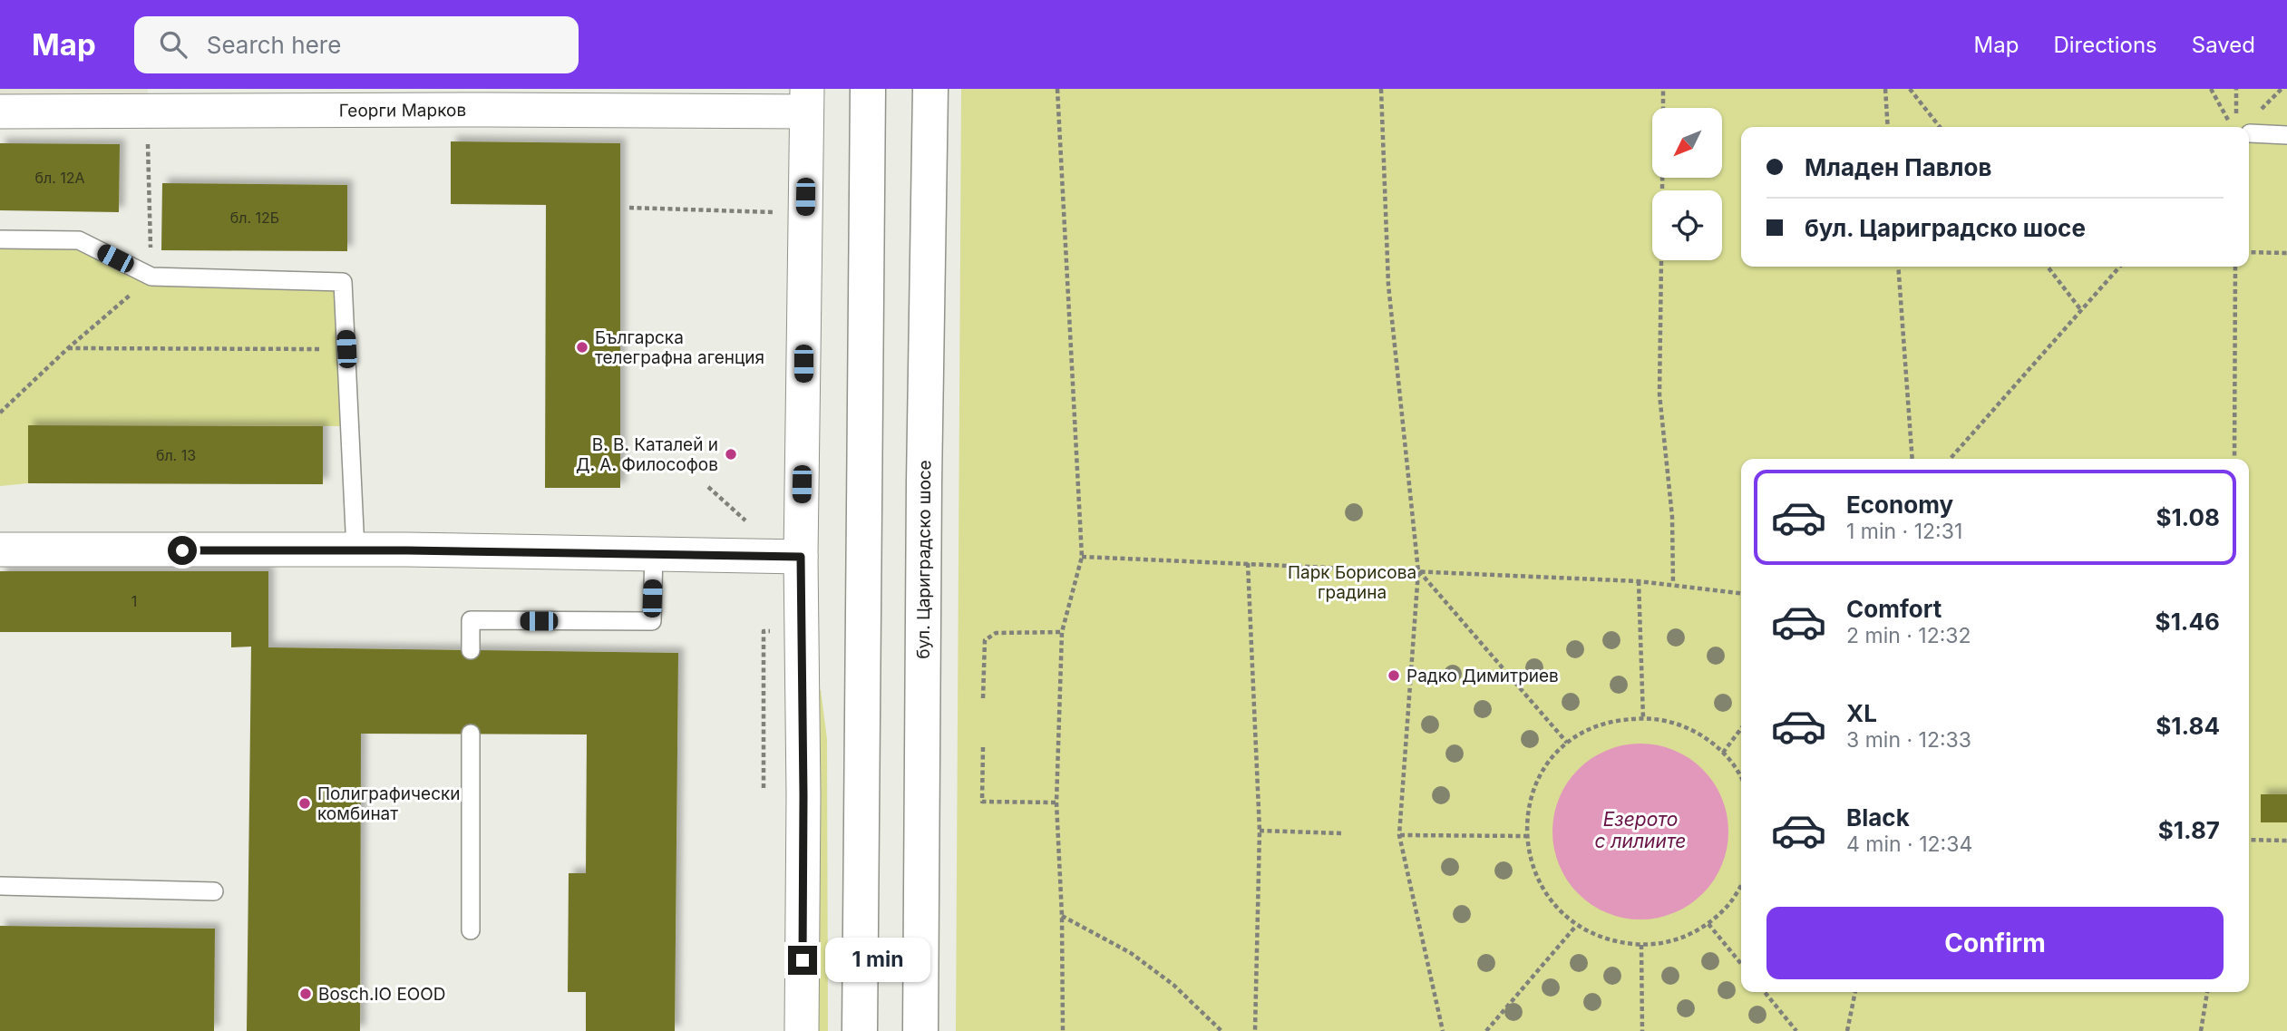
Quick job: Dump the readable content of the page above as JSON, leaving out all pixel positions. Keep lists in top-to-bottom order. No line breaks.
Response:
{"streets":{"highway":["бул. Цариградско шосе"],"street":["Георги Марков"]},"water":["Езерото с лилиите"],"parks":["Парк Борисова градина"],"places":["Българска телеграфна агенция","В. В. Каталей и Д. А. Философов","Радко Димитриев","Полиграфически комбинат","Bosch.IO EOOD"],"house_numbers":["бл. 12А","бл. 12Б","бл. 13","1"],"north":"bottom left","page":{"header":"Map","search":"Search here","nav":["Map","Directions","Saved"],"banner":["Младен Павлов","бул. Цариградско шосе"],"list":[{"name":"Economy","note":"1 min · 12:31","value":"$1.08"},{"name":"Comfort","note":"2 min · 12:32","value":"$1.46"},{"name":"XL","note":"3 min · 12:33","value":"$1.84"},{"name":"Black","note":"4 min · 12:34","value":"$1.87"}],"buttons":"Confirm","bubble":"1 min"}}
